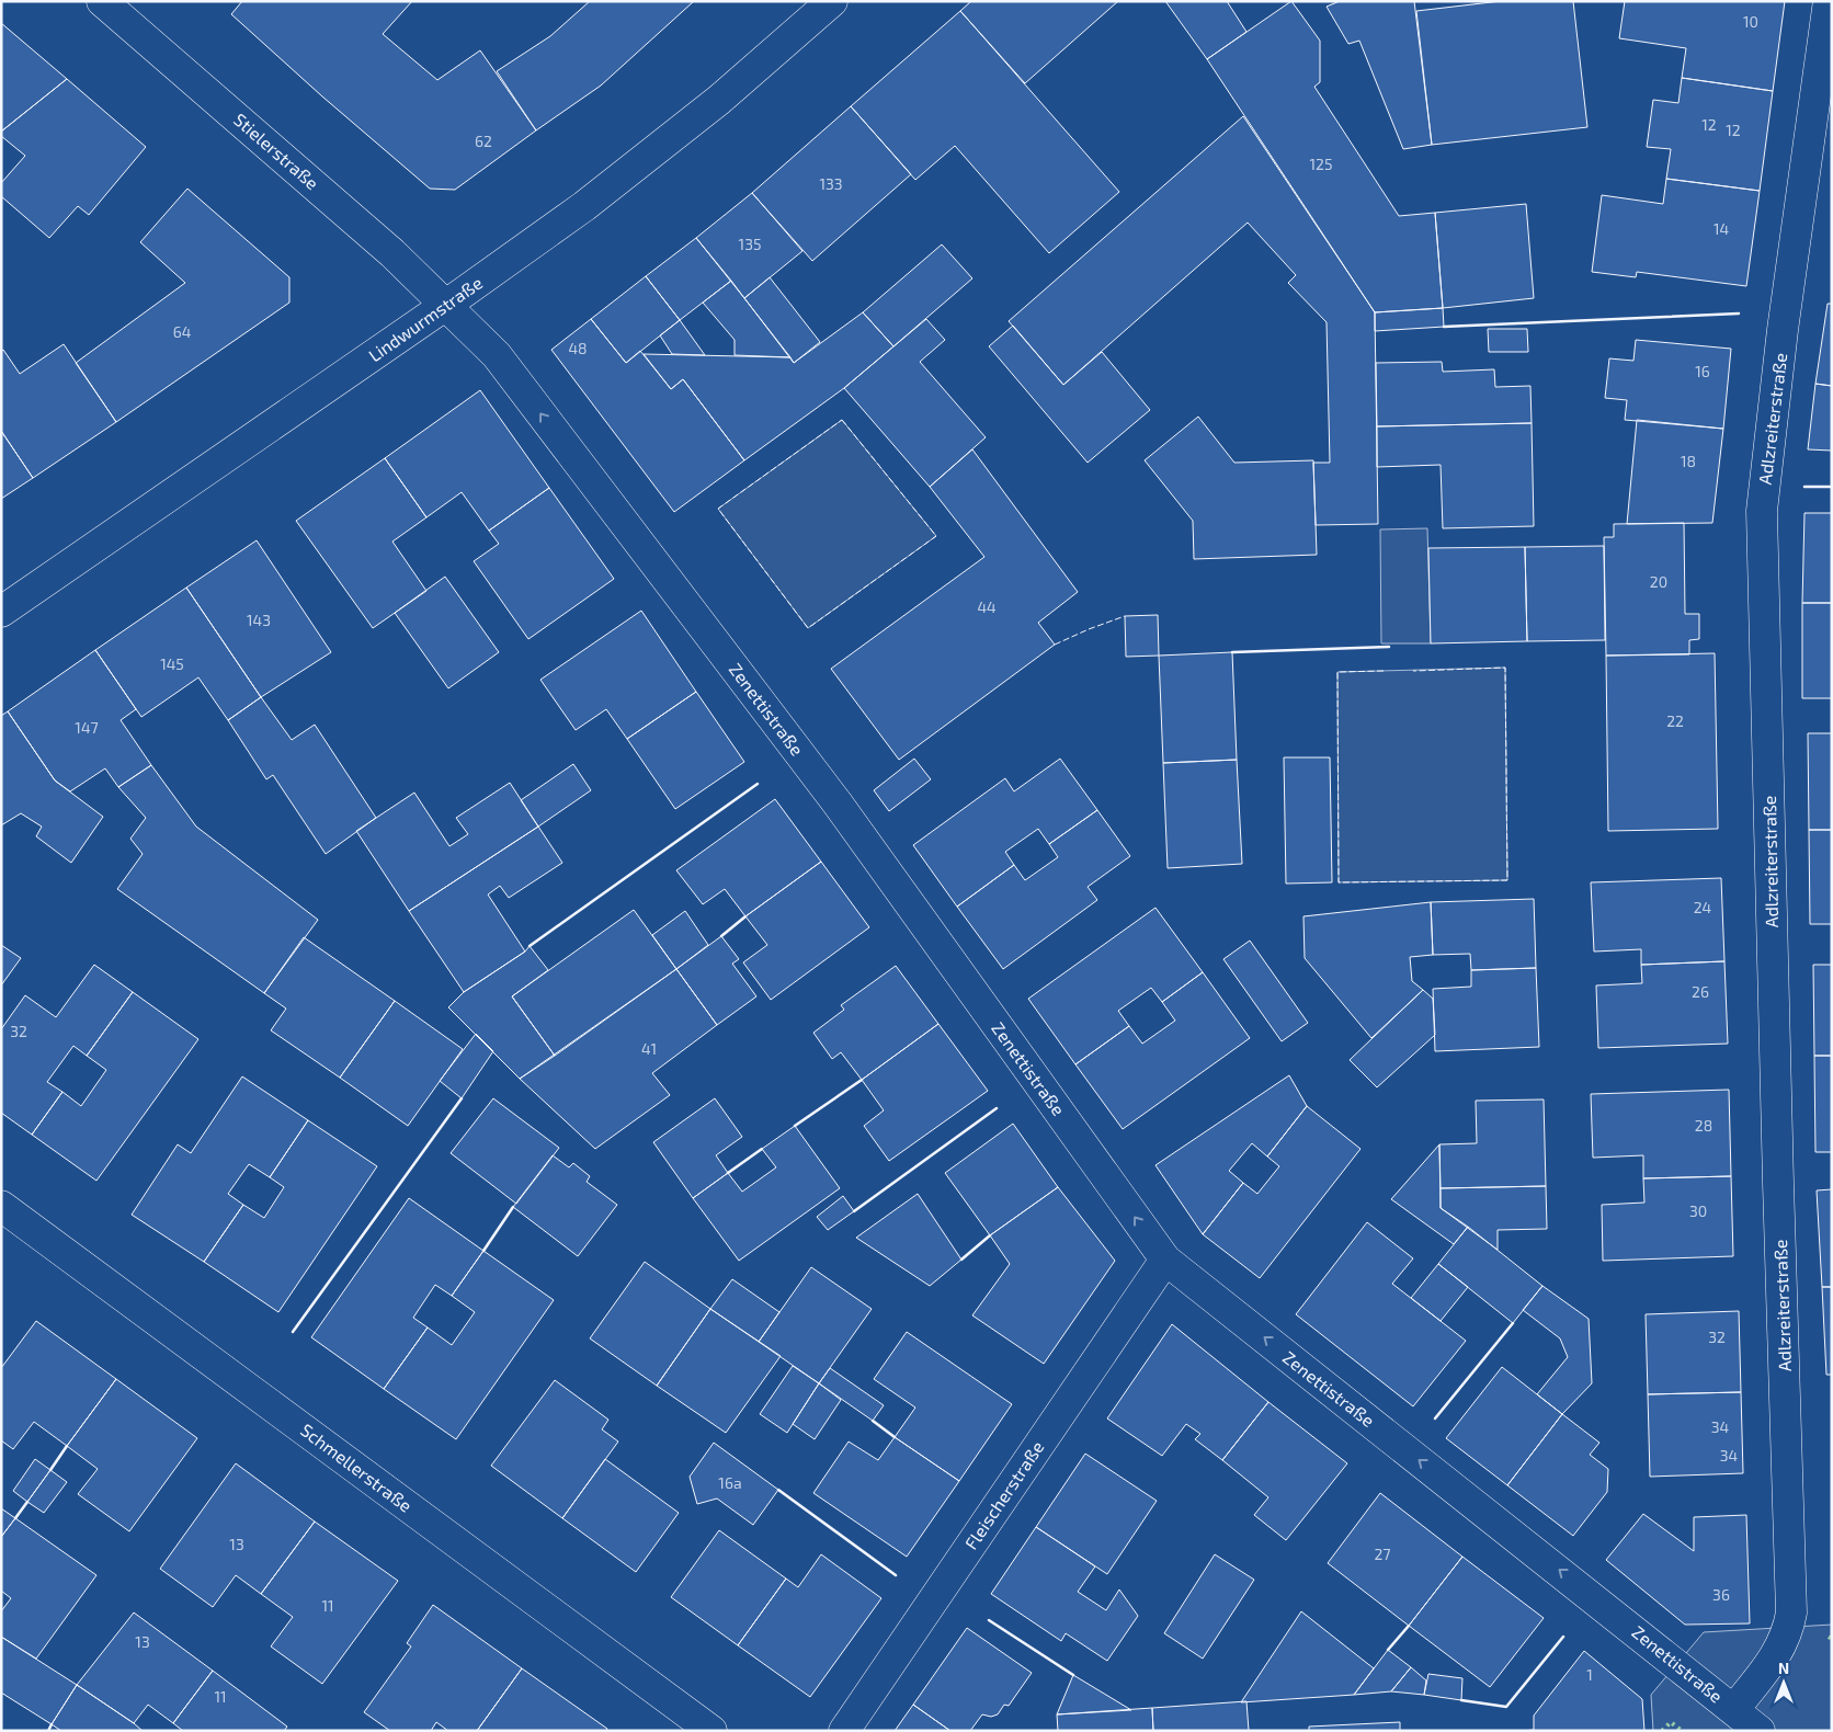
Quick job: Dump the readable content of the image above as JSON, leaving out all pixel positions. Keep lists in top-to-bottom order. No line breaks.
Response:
{"streets":{"street":["Stielerstraße","Lindwurmstraße","Adlzreiterstraße","Zenettistraße","Schmellerstraße","Fleischerstraße"]},"crossings":[["Stielerstraße","Lindwurmstraße"],["Stielerstraße","Zenettistraße"],["Lindwurmstraße","Zenettistraße"],["Adlzreiterstraße","Zenettistraße"],["Zenettistraße","Fleischerstraße"]],"one_way":["Zenettistraße"],"house_numbers":["10","12","12","62","125","133","14","135","64","48","16","18","20","44","143","145","22","147","24","26","32","41","28","30","32","34","34","16a","13","27","36","11","13","1","11"],"north":"top"}
